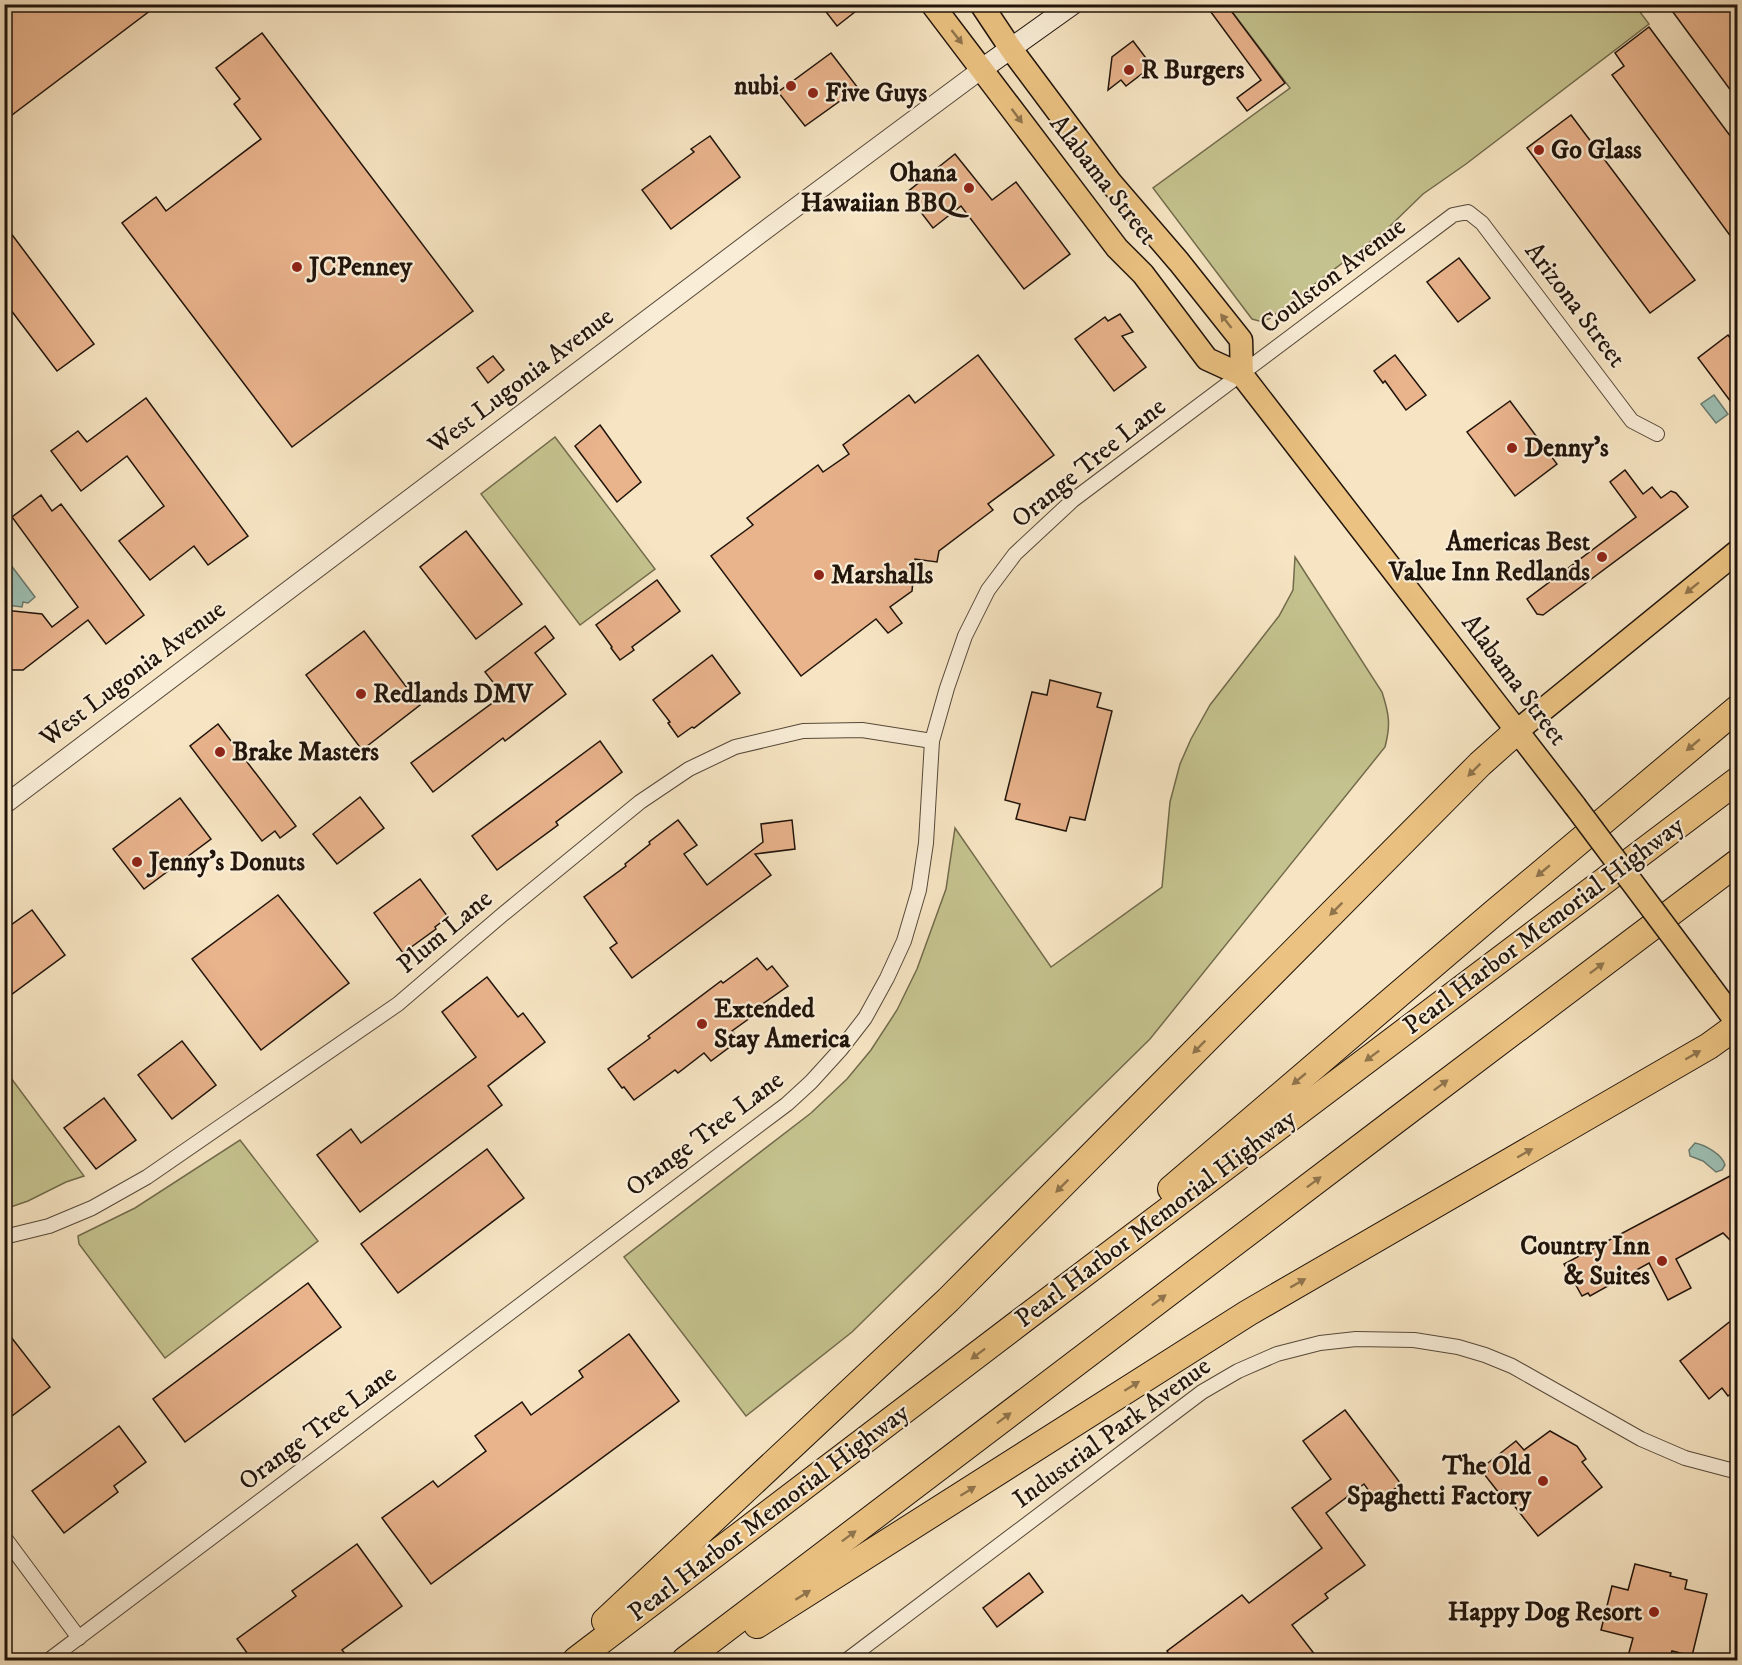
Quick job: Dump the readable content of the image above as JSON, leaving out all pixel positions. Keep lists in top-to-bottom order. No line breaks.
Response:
{"streets":{"highway":["Pearl Harbor Memorial Highway"],"main road":["Alabama Street","West Lugonia Avenue"],"street":["Coulston Avenue","Arizona Street","Orange Tree Lane","Plum Lane","Industrial Park Avenue"]},"crossings":[["Alabama Street","Coulston Avenue"],["Alabama Street","West Lugonia Avenue"],["Alabama Street","Orange Tree Lane"],["Coulston Avenue","Arizona Street"],["Coulston Avenue","Orange Tree Lane"],["Orange Tree Lane","Plum Lane"]],"places":["R Burgers","nubi","Five Guys","Go Glass","Ohana Hawaiian BBQ","JCPenney","Denny's","Americas Best Value Inn Redlands","Marshalls","Redlands DMV","Brake Masters","Jenny's Donuts","Extended Stay America","Country Inn & Suites","The Old Spaghetti Factory","Happy Dog Resort"]}
